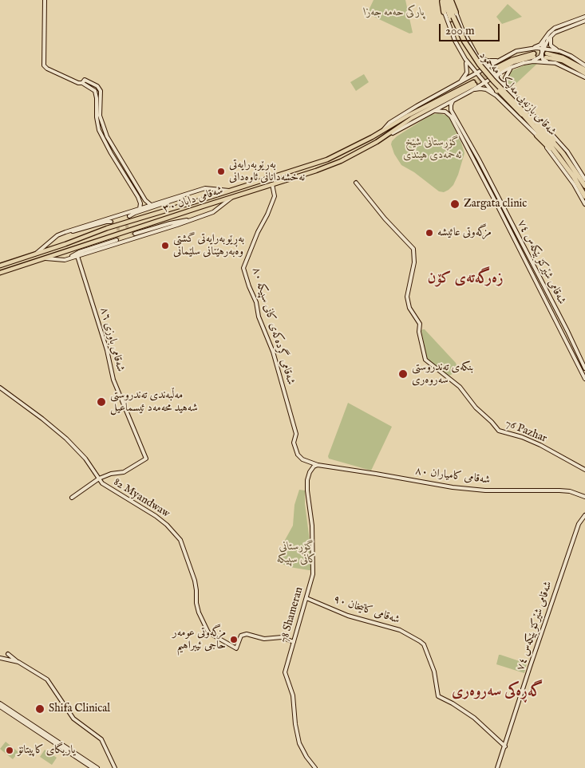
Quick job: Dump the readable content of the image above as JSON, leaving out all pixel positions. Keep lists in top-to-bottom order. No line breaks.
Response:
{"streets":{"highway":["شەقامی بازنەیی مەلیک مەحمود"],"main road":["شەقامی دابان ٣٠"],"street":["شەقامی شێرکۆ بێکەس ٧٤","شەقامی گردەکەی کانی سپیکە ٨٠","شەقامی باوزی ٨٦","76 Pazhar","شەقامی کامیاران ٨٠","82 Myandwaw","شەقامی کانیخان ٩٠","78 Shameran"]},"crossings":[["شەقامی دابان ٣٠","شەقامی شێرکۆ بێکەس ٧٤"],["شەقامی دابان ٣٠","شەقامی گردەکەی کانی سپیکە ٨٠"],["شەقامی شێرکۆ بێکەس ٧٤","شەقامی کانیخان ٩٠"],["شەقامی گردەکەی کانی سپیکە ٨٠","شەقامی کامیاران ٨٠"],["شەقامی گردەکەی کانی سپیکە ٨٠","78 Shameran"],["شەقامی باوزی ٨٦","82 Myandwaw"],["شەقامی کامیاران ٨٠","78 Shameran"],["82 Myandwaw","78 Shameran"],["شەقامی کانیخان ٩٠","78 Shameran"]],"districts":["زەرگەتەی کۆن","گەڕەکی سەروەری"],"parks":["پارکی حەمە جەزا","گۆڕستانی شێخ ئەحمەدی هیندی","گۆڕستانی کانی سپیکە"],"places":["بەڕێوبەرایەتی نەخشەدانانی ئاوەدانی","Zargata clinic","مزگەوتی عائیشە","بەڕێوبەرایەتی گشتی وەبەرهێنانی سلێمانی","بنکەی تەندروستی سەروەری","مەڵبەندی تەندروستی شەهید محەمەد ئیسماعیل","مزگەوتی عومەر حاجی ئیبراهیم","Shifa Clinical","یاریگای کاپیتانۆ"],"scale_bar":"200 m"}
